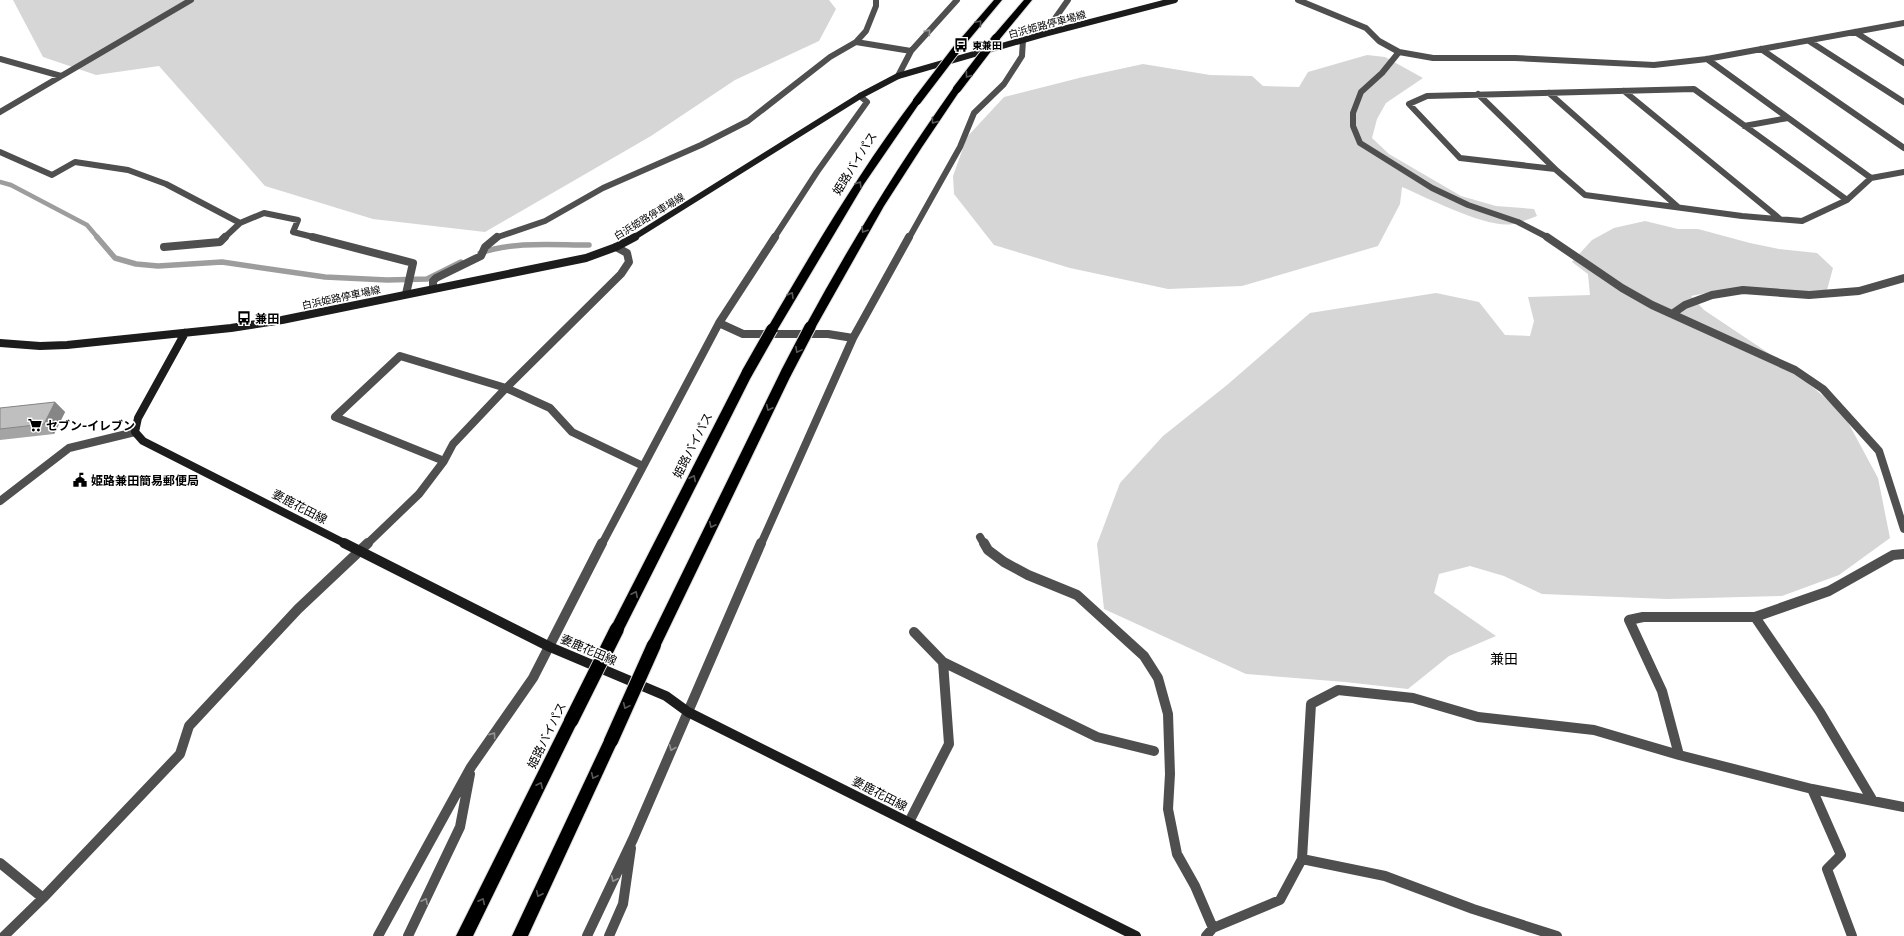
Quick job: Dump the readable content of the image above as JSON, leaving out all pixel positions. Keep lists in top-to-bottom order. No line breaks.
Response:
{"streets":{"highway":["姫路バイパス"],"main road":["白浜姫路停車場線","妻鹿花田線"]},"districts":["兼田"],"places":{"bus stop":["東兼田","兼田"],"supermarket":["セブン-イレブン"],"public building":["姫路兼田簡易郵便局"]}}
